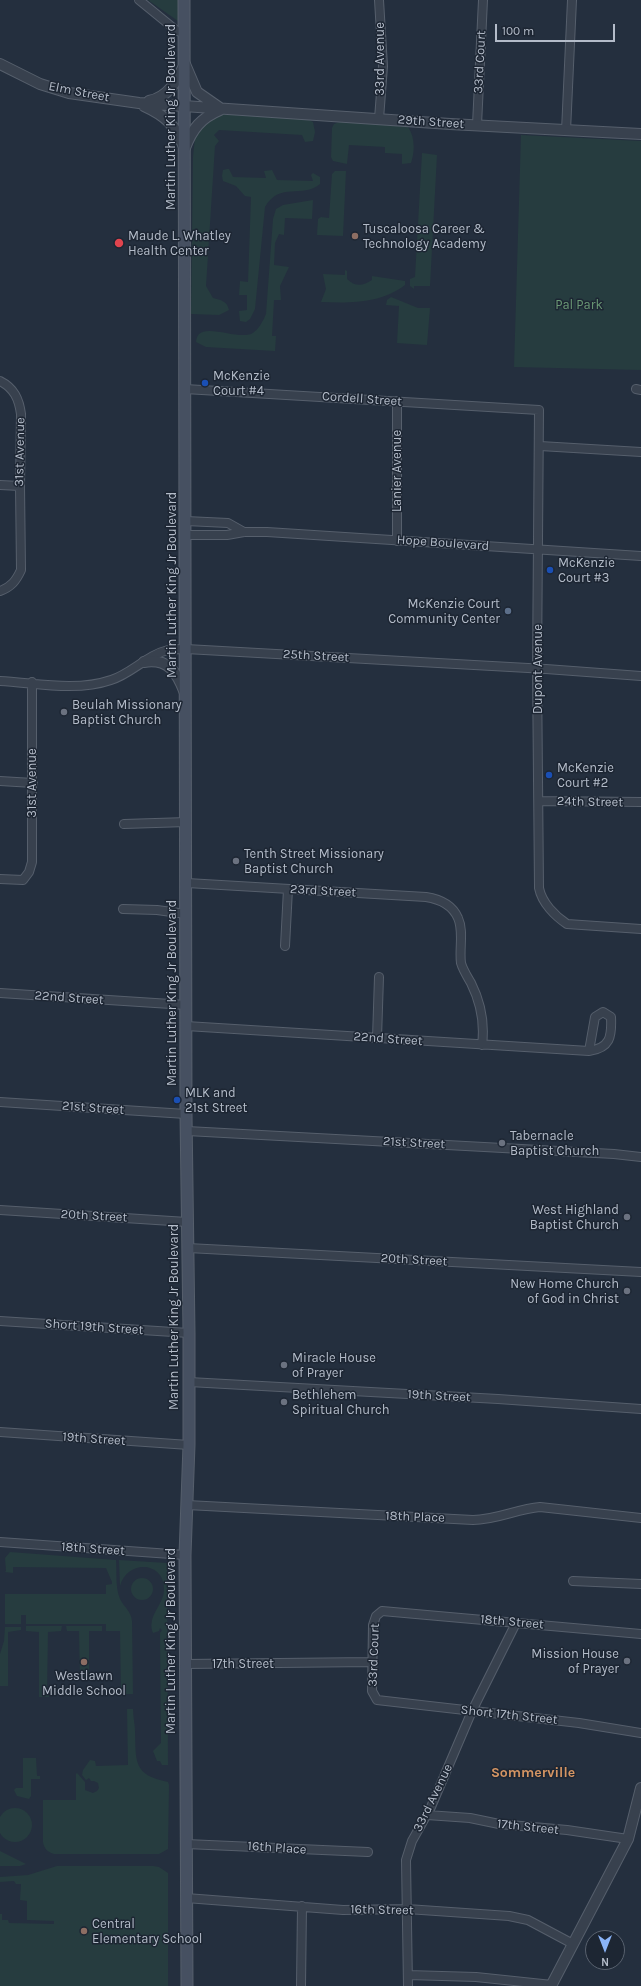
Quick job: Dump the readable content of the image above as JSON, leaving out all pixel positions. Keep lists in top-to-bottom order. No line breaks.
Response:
{"streets":{"main road":["Martin Luther King Jr Boulevard"],"street":["33rd Avenue","33rd Court","Elm Street","29th Street","Cordell Street","31st Avenue","Lanier Avenue","Hope Boulevard","25th Street","Dupont Avenue","24th Street","23rd Street","22nd Street","21st Street","20th Street","Short 19th Street","19th Street","18th Place","18th Street","17th Street","Short 17th Street","16th Place","16th Street"]},"crossings":[["33rd Avenue","29th Street"],["33rd Avenue","18th Street"],["33rd Avenue","17th Street"],["33rd Avenue","Short 17th Street"],["33rd Avenue","16th Street"],["33rd Court","29th Street"],["33rd Court","18th Street"],["33rd Court","17th Street"],["33rd Court","Short 17th Street"],["Elm Street","Martin Luther King Jr Boulevard"],["Elm Street","29th Street"],["Martin Luther King Jr Boulevard","29th Street"],["Martin Luther King Jr Boulevard","Cordell Street"],["Martin Luther King Jr Boulevard","Hope Boulevard"],["Martin Luther King Jr Boulevard","25th Street"],["Martin Luther King Jr Boulevard","23rd Street"],["Martin Luther King Jr Boulevard","22nd Street"],["Martin Luther King Jr Boulevard","21st Street"],["Martin Luther King Jr Boulevard","20th Street"],["Martin Luther King Jr Boulevard","Short 19th Street"],["Martin Luther King Jr Boulevard","19th Street"],["Martin Luther King Jr Boulevard","18th Place"],["Martin Luther King Jr Boulevard","18th Street"],["Martin Luther King Jr Boulevard","17th Street"],["Martin Luther King Jr Boulevard","16th Place"],["Martin Luther King Jr Boulevard","16th Street"],["Cordell Street","Lanier Avenue"],["Cordell Street","Dupont Avenue"],["31st Avenue","25th Street"],["Lanier Avenue","Hope Boulevard"],["Hope Boulevard","Dupont Avenue"],["25th Street","Dupont Avenue"],["Dupont Avenue","24th Street"],["23rd Street","22nd Street"]],"districts":["Sommerville"],"parks":["Pal Park"],"places":["Tuscaloosa Career & Technology Academy","Maude L. Whatley Health Center","McKenzie Court #4","McKenzie Court #3","McKenzie Court Community Center","Beulah Missionary Baptist Church","McKenzie Court #2","Tenth Street Missionary Baptist Church","MLK and 21st Street","Tabernacle Baptist Church","West Highland Baptist Church","New Home Church of God in Christ","Miracle House of Prayer","Bethlehem Spiritual Church","Mission House of Prayer","Westlawn Middle School","Central Elementary School"],"scale_bar":"100 m","north":"bottom"}
